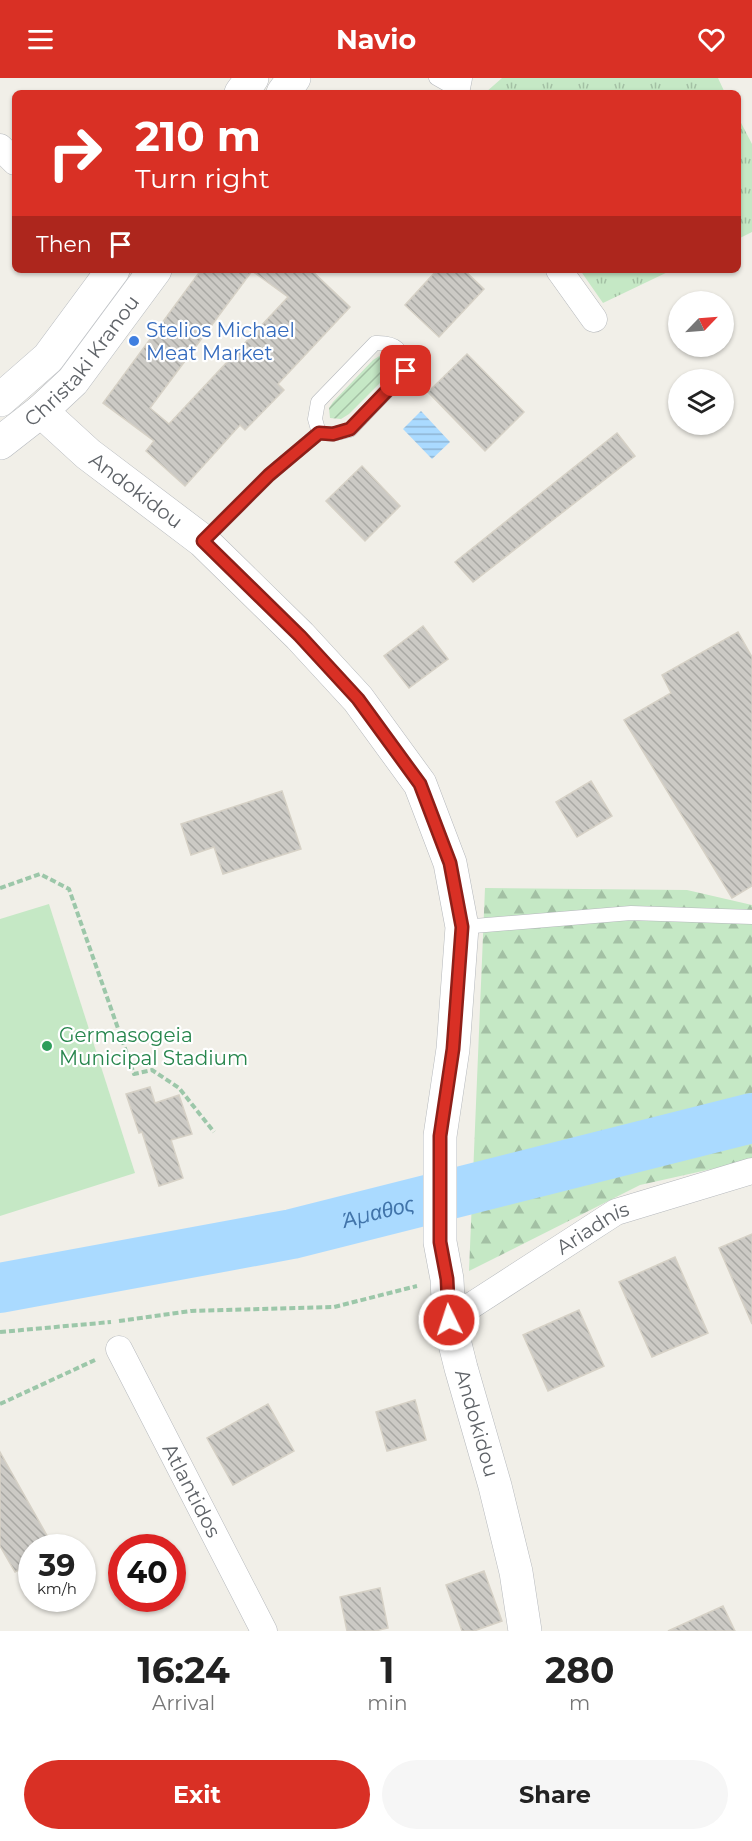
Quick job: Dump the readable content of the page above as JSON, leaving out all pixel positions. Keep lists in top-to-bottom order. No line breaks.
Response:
{"streets":{"street":["Christaki Kranou","Andokidou","Ariadnis","Atlantidos"]},"crossings":[["Christaki Kranou","Andokidou"],["Andokidou","Ariadnis"]],"water":["Άμαθος"],"places":["Stelios Michael Meat Market","Germasogeia Municipal Stadium"],"north":"top right","page":{"header":"Navio","turn":["210 m","Turn right"],"then":"Then","speed":"39 km/h","limit":"40","eta":["16:24","Arrival","1","min","280","m"],"buttons":["Exit","Share"]}}
